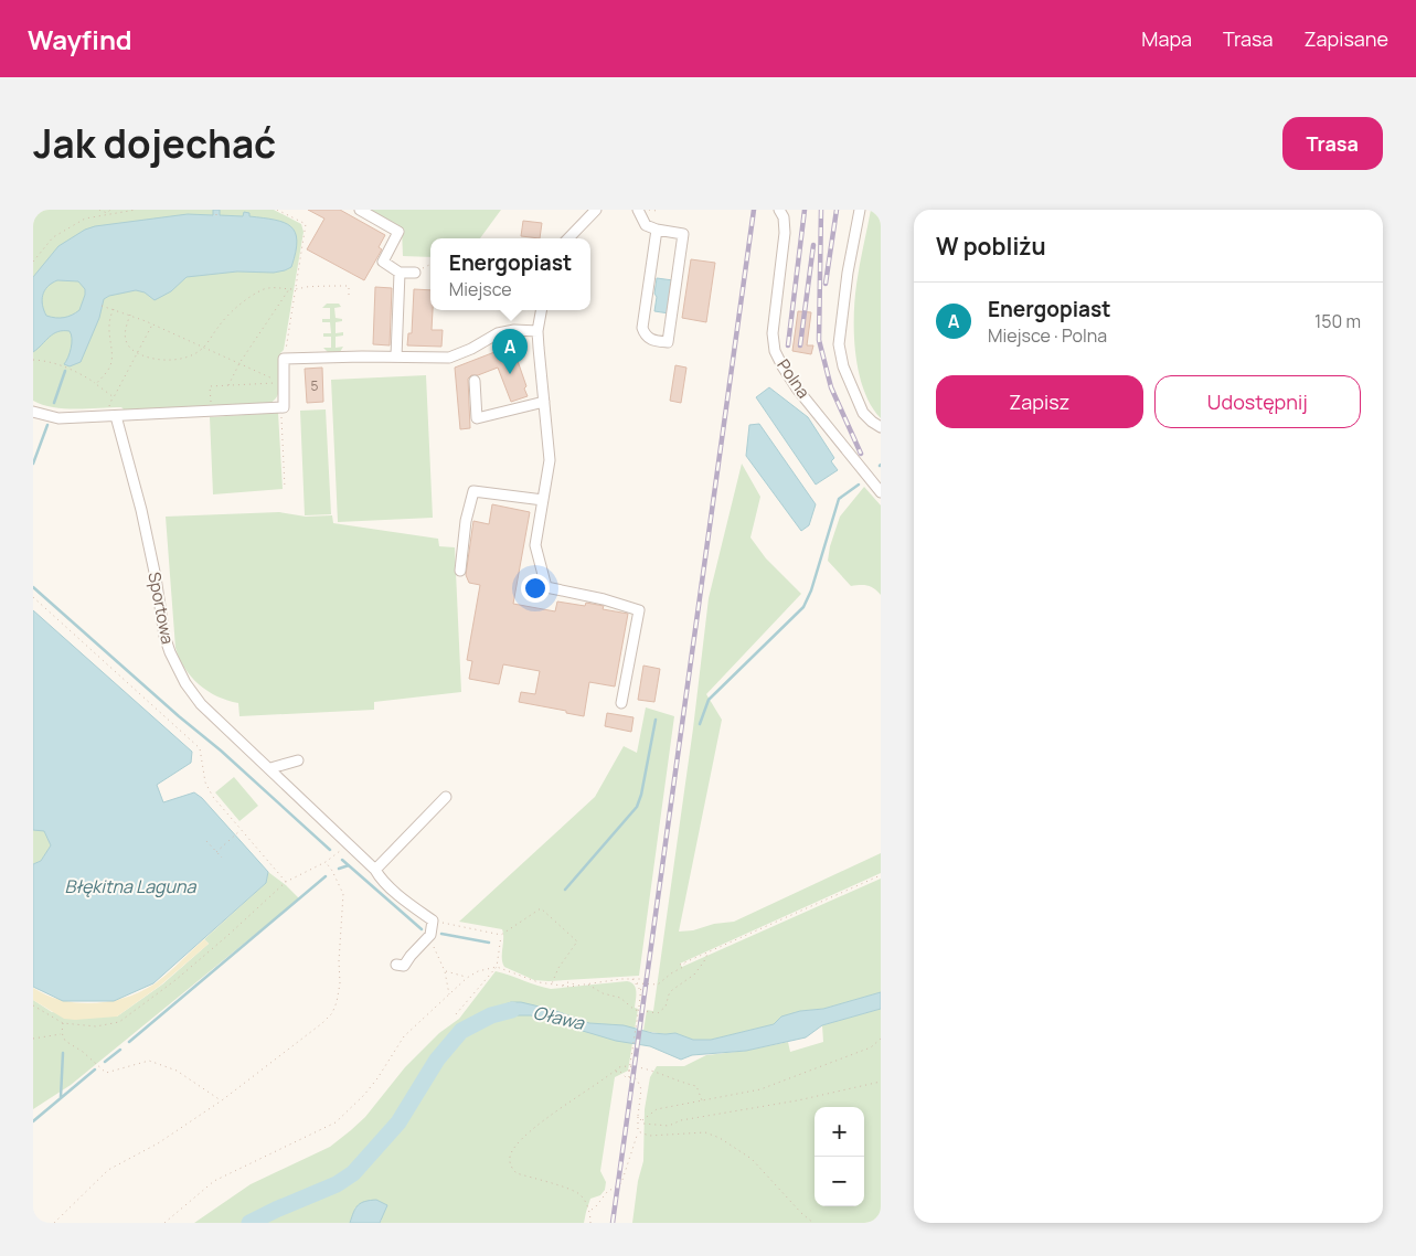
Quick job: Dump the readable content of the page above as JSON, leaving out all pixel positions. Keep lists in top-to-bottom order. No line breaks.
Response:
{"streets":{"street":["Polna","Sportowa"]},"water":["Błękitna Laguna","Oława"],"house_numbers":["5"],"page":{"header":"Wayfind","nav":["Mapa","Trasa","Zapisane"],"title":"Jak dojechać","buttons":["Trasa",["Zapisz","Udostępnij"]],"heading":"W pobliżu","popup":["Energopiast","Miejsce"],"list":[{"mark":"A","name":"Energopiast","note":"Miejsce · Polna","value":"150 m"}],"pins":"A","map_buttons":["+","−"]}}
